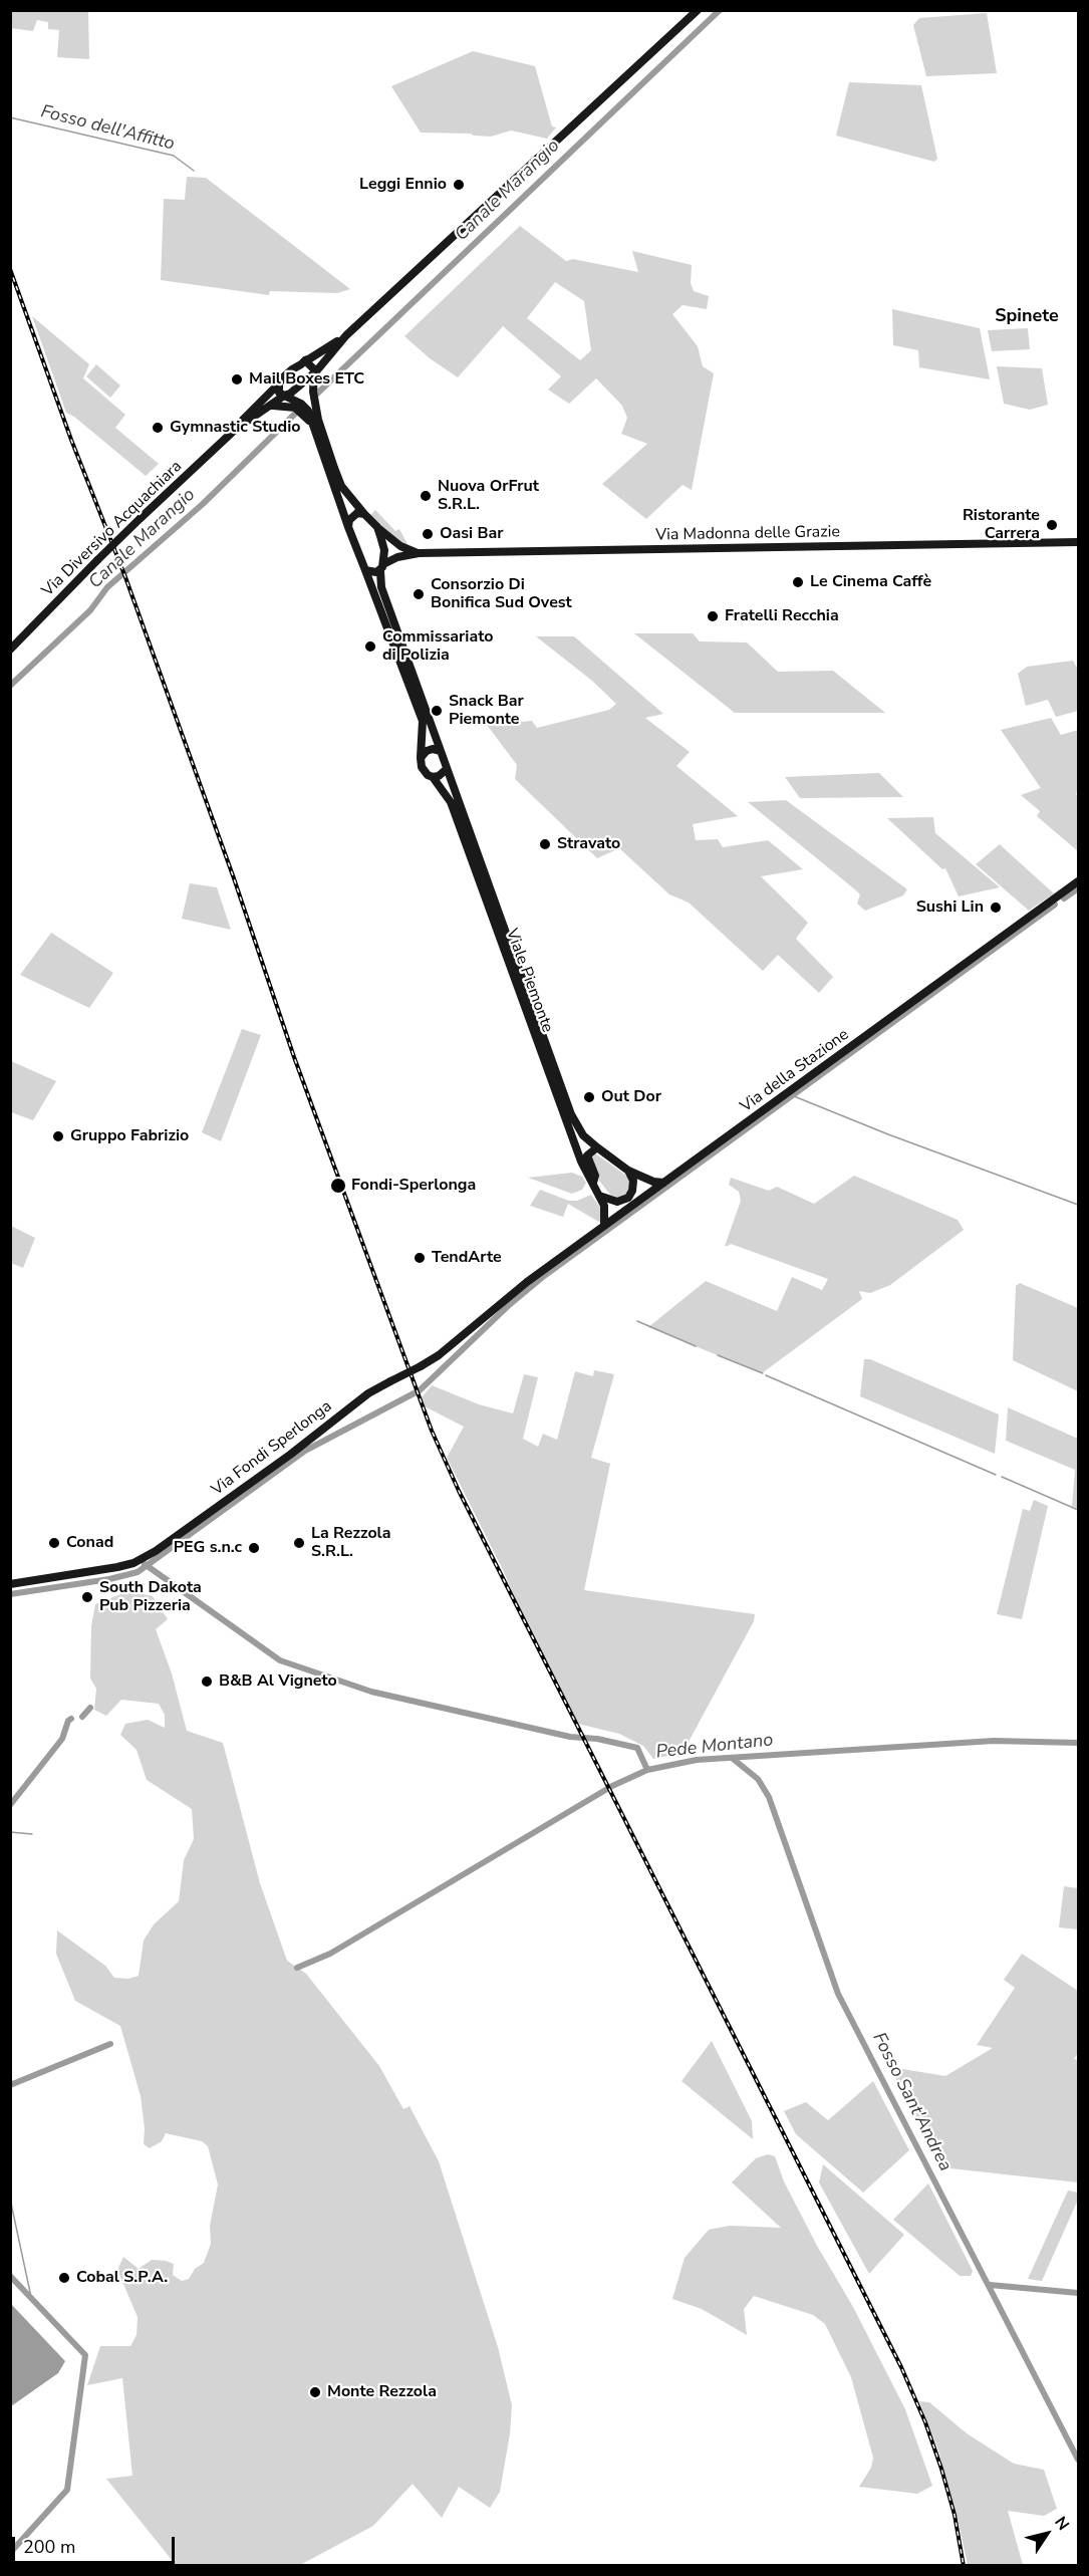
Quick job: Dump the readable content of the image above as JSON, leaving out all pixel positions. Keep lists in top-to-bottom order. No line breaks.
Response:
{"streets":{"street":["Via Diversivo Acquachiara","Via Madonna delle Grazie","Viale Piemonte","Via della Stazione","Via Fondi Sperlonga"]},"crossings":[["Viale Piemonte","Via della Stazione"],["Via della Stazione","Via Fondi Sperlonga"]],"districts":["Spinete"],"water":["Fosso dell'Affitto","Canale Marangio","Pede Montano","Fosso Sant'Andrea"],"places":["Leggi Ennio","Mail Boxes ETC","Gymnastic Studio","Nuova OrFrut S.R.L.","Ristorante Carrera","Oasi Bar","Le Cinema Caffè","Consorzio Di Bonifica Sud Ovest","Fratelli Recchia","Commissariato di Polizia","Snack Bar Piemonte","Stravato","Sushi Lin","Out Dor","Gruppo Fabrizio","Fondi-Sperlonga","TendArte","Conad","La Rezzola S.R.L.","PEG s.n.c","South Dakota Pub Pizzeria","B&B Al Vigneto","Cobal S.P.A.","Monte Rezzola"],"scale_bar":"200 m","north":"top right"}
